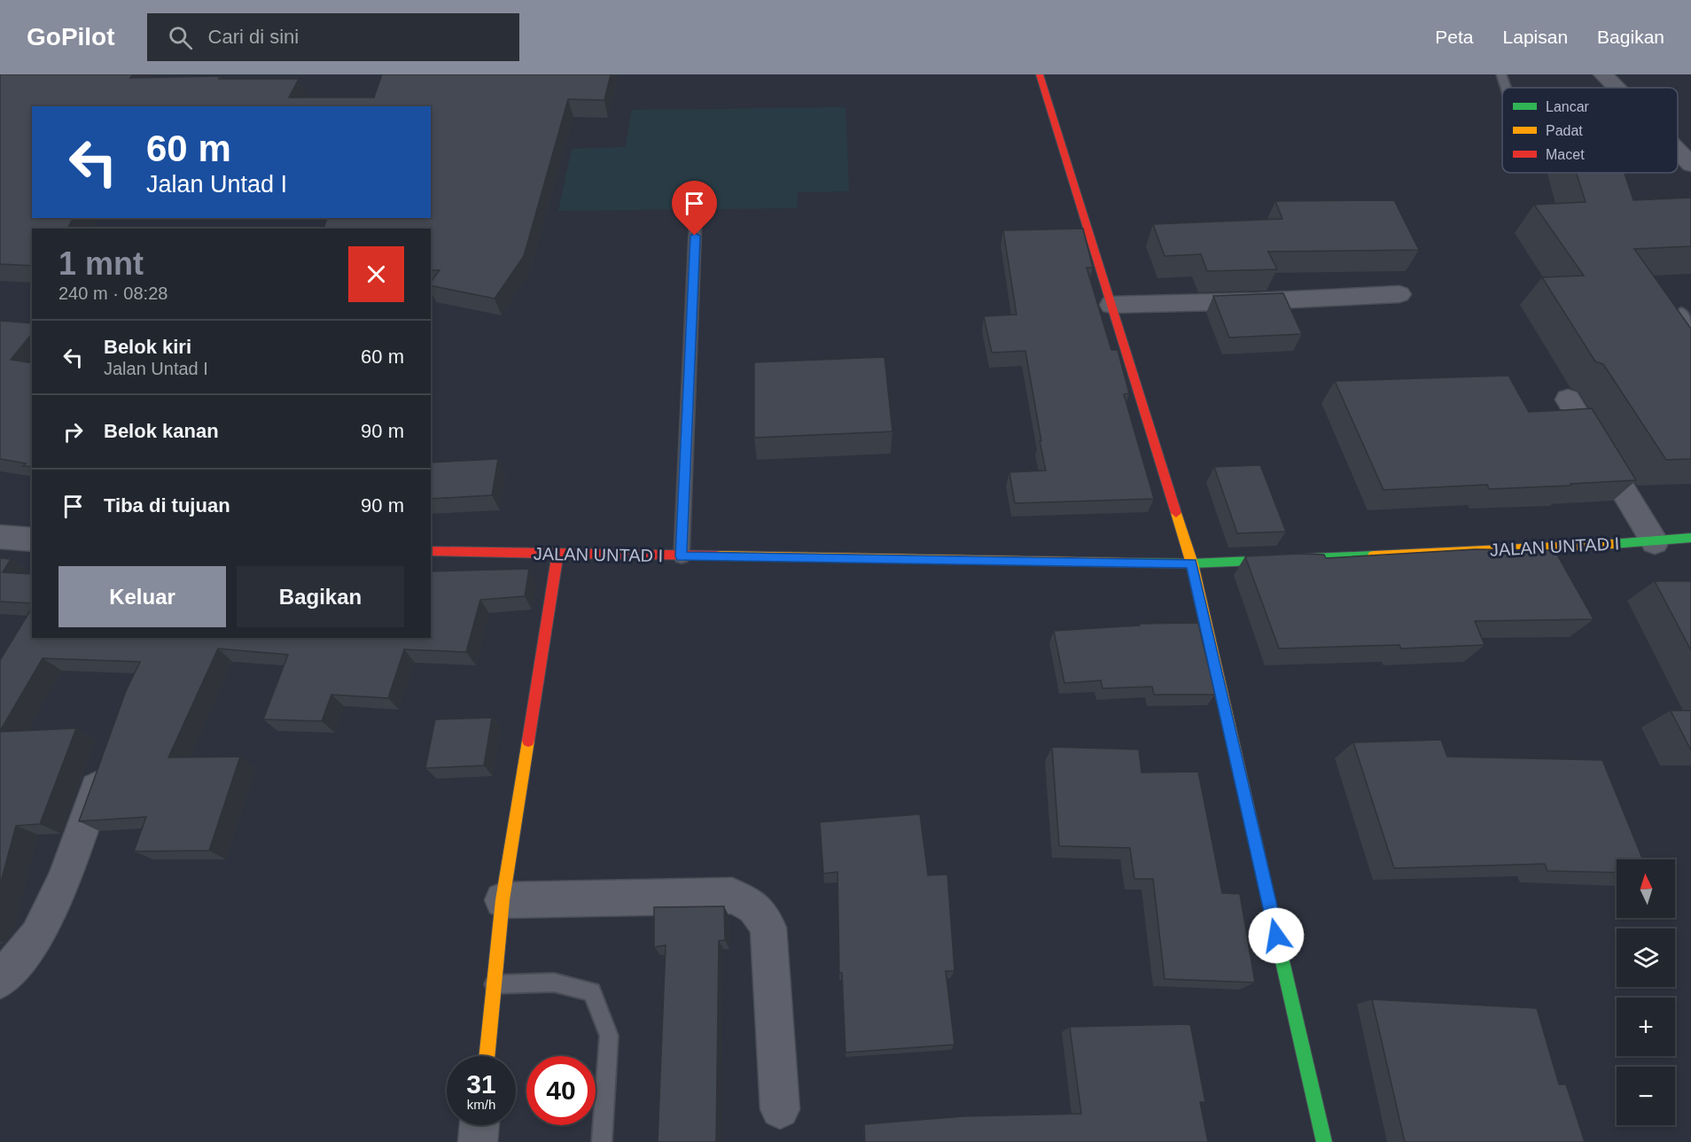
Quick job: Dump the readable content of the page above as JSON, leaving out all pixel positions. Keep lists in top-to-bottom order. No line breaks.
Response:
{"streets":{"street":["JALAN UNTAD I"]},"legend":["Lancar","Padat","Macet"],"north":"top","page":{"header":"GoPilot","search":"Cari di sini","nav":["Peta","Lapisan","Bagikan"],"turn":["60 m","Jalan Untad I"],"heading":["1 mnt","240 m · 08:28"],"list":[{"name":"Belok kiri","note":"Jalan Untad I","value":"60 m"},{"name":"Belok kanan","value":"90 m"},{"name":"Tiba di tujuan","value":"90 m"}],"buttons":["Keluar","Bagikan"],"map_buttons":["+","−"],"speed":"31 km/h","limit":"40"}}
